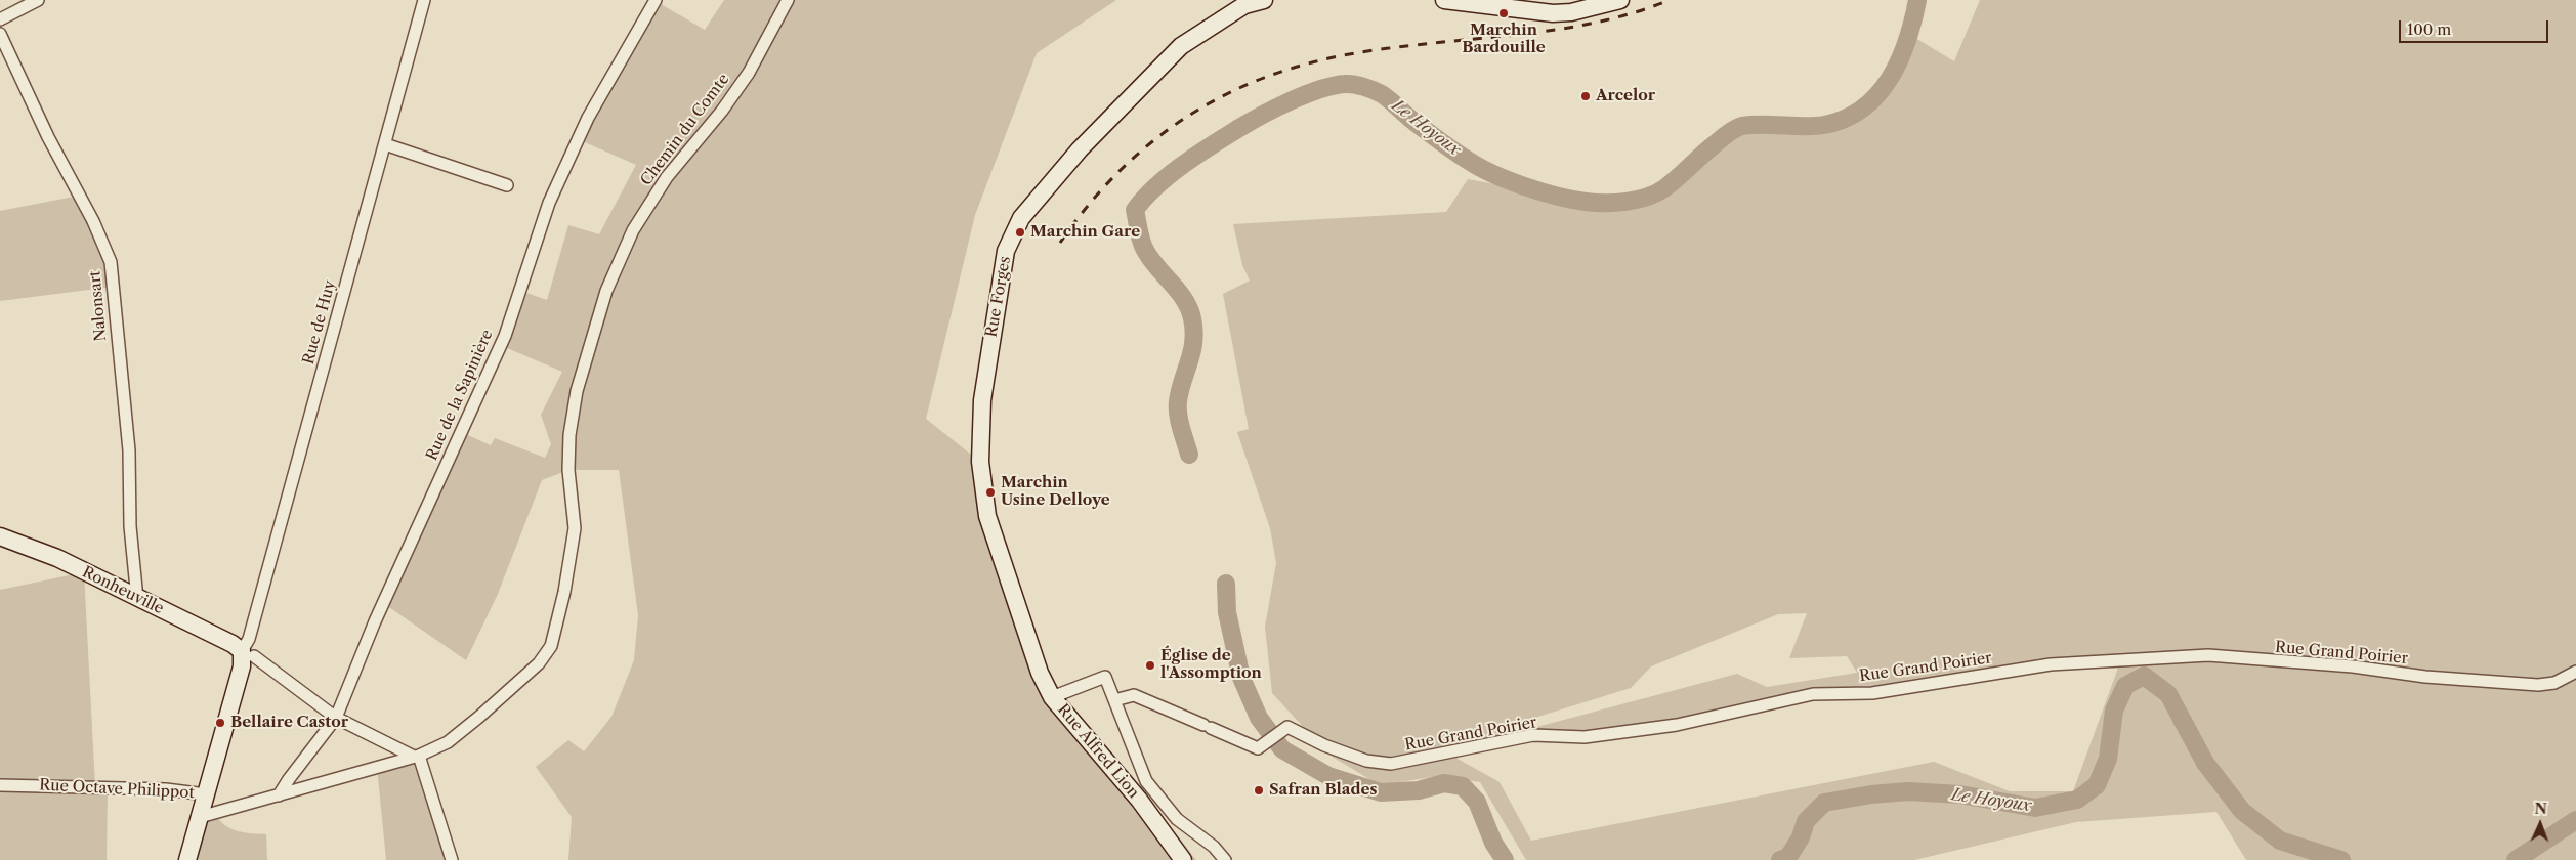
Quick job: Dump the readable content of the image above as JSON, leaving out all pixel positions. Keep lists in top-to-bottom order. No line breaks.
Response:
{"streets":{"main road":["Rue Forges","Ronheuville","Rue Alfred Lion","Rue Octave Philippot"],"street":["Chemin du Comte","Nalonsart","Rue de Huy","Rue de la Sapinière","Rue Grand Poirier"]},"crossings":[["Chemin du Comte","Rue de la Sapinière"],["Chemin du Comte","Rue Octave Philippot"],["Rue Forges","Rue Alfred Lion"],["Nalonsart","Ronheuville"],["Rue de Huy","Ronheuville"],["Rue de Huy","Rue Octave Philippot"],["Ronheuville","Rue Octave Philippot"],["Rue Grand Poirier","Rue Alfred Lion"]],"water":["Le Hoyoux"],"places":["Marchin Bardouille","Arcelor","Marchin Gare","Marchin Usine Delloye","Église de l'Assomption","Bellaire Castor","Safran Blades"],"scale_bar":"100 m","north":"top"}
